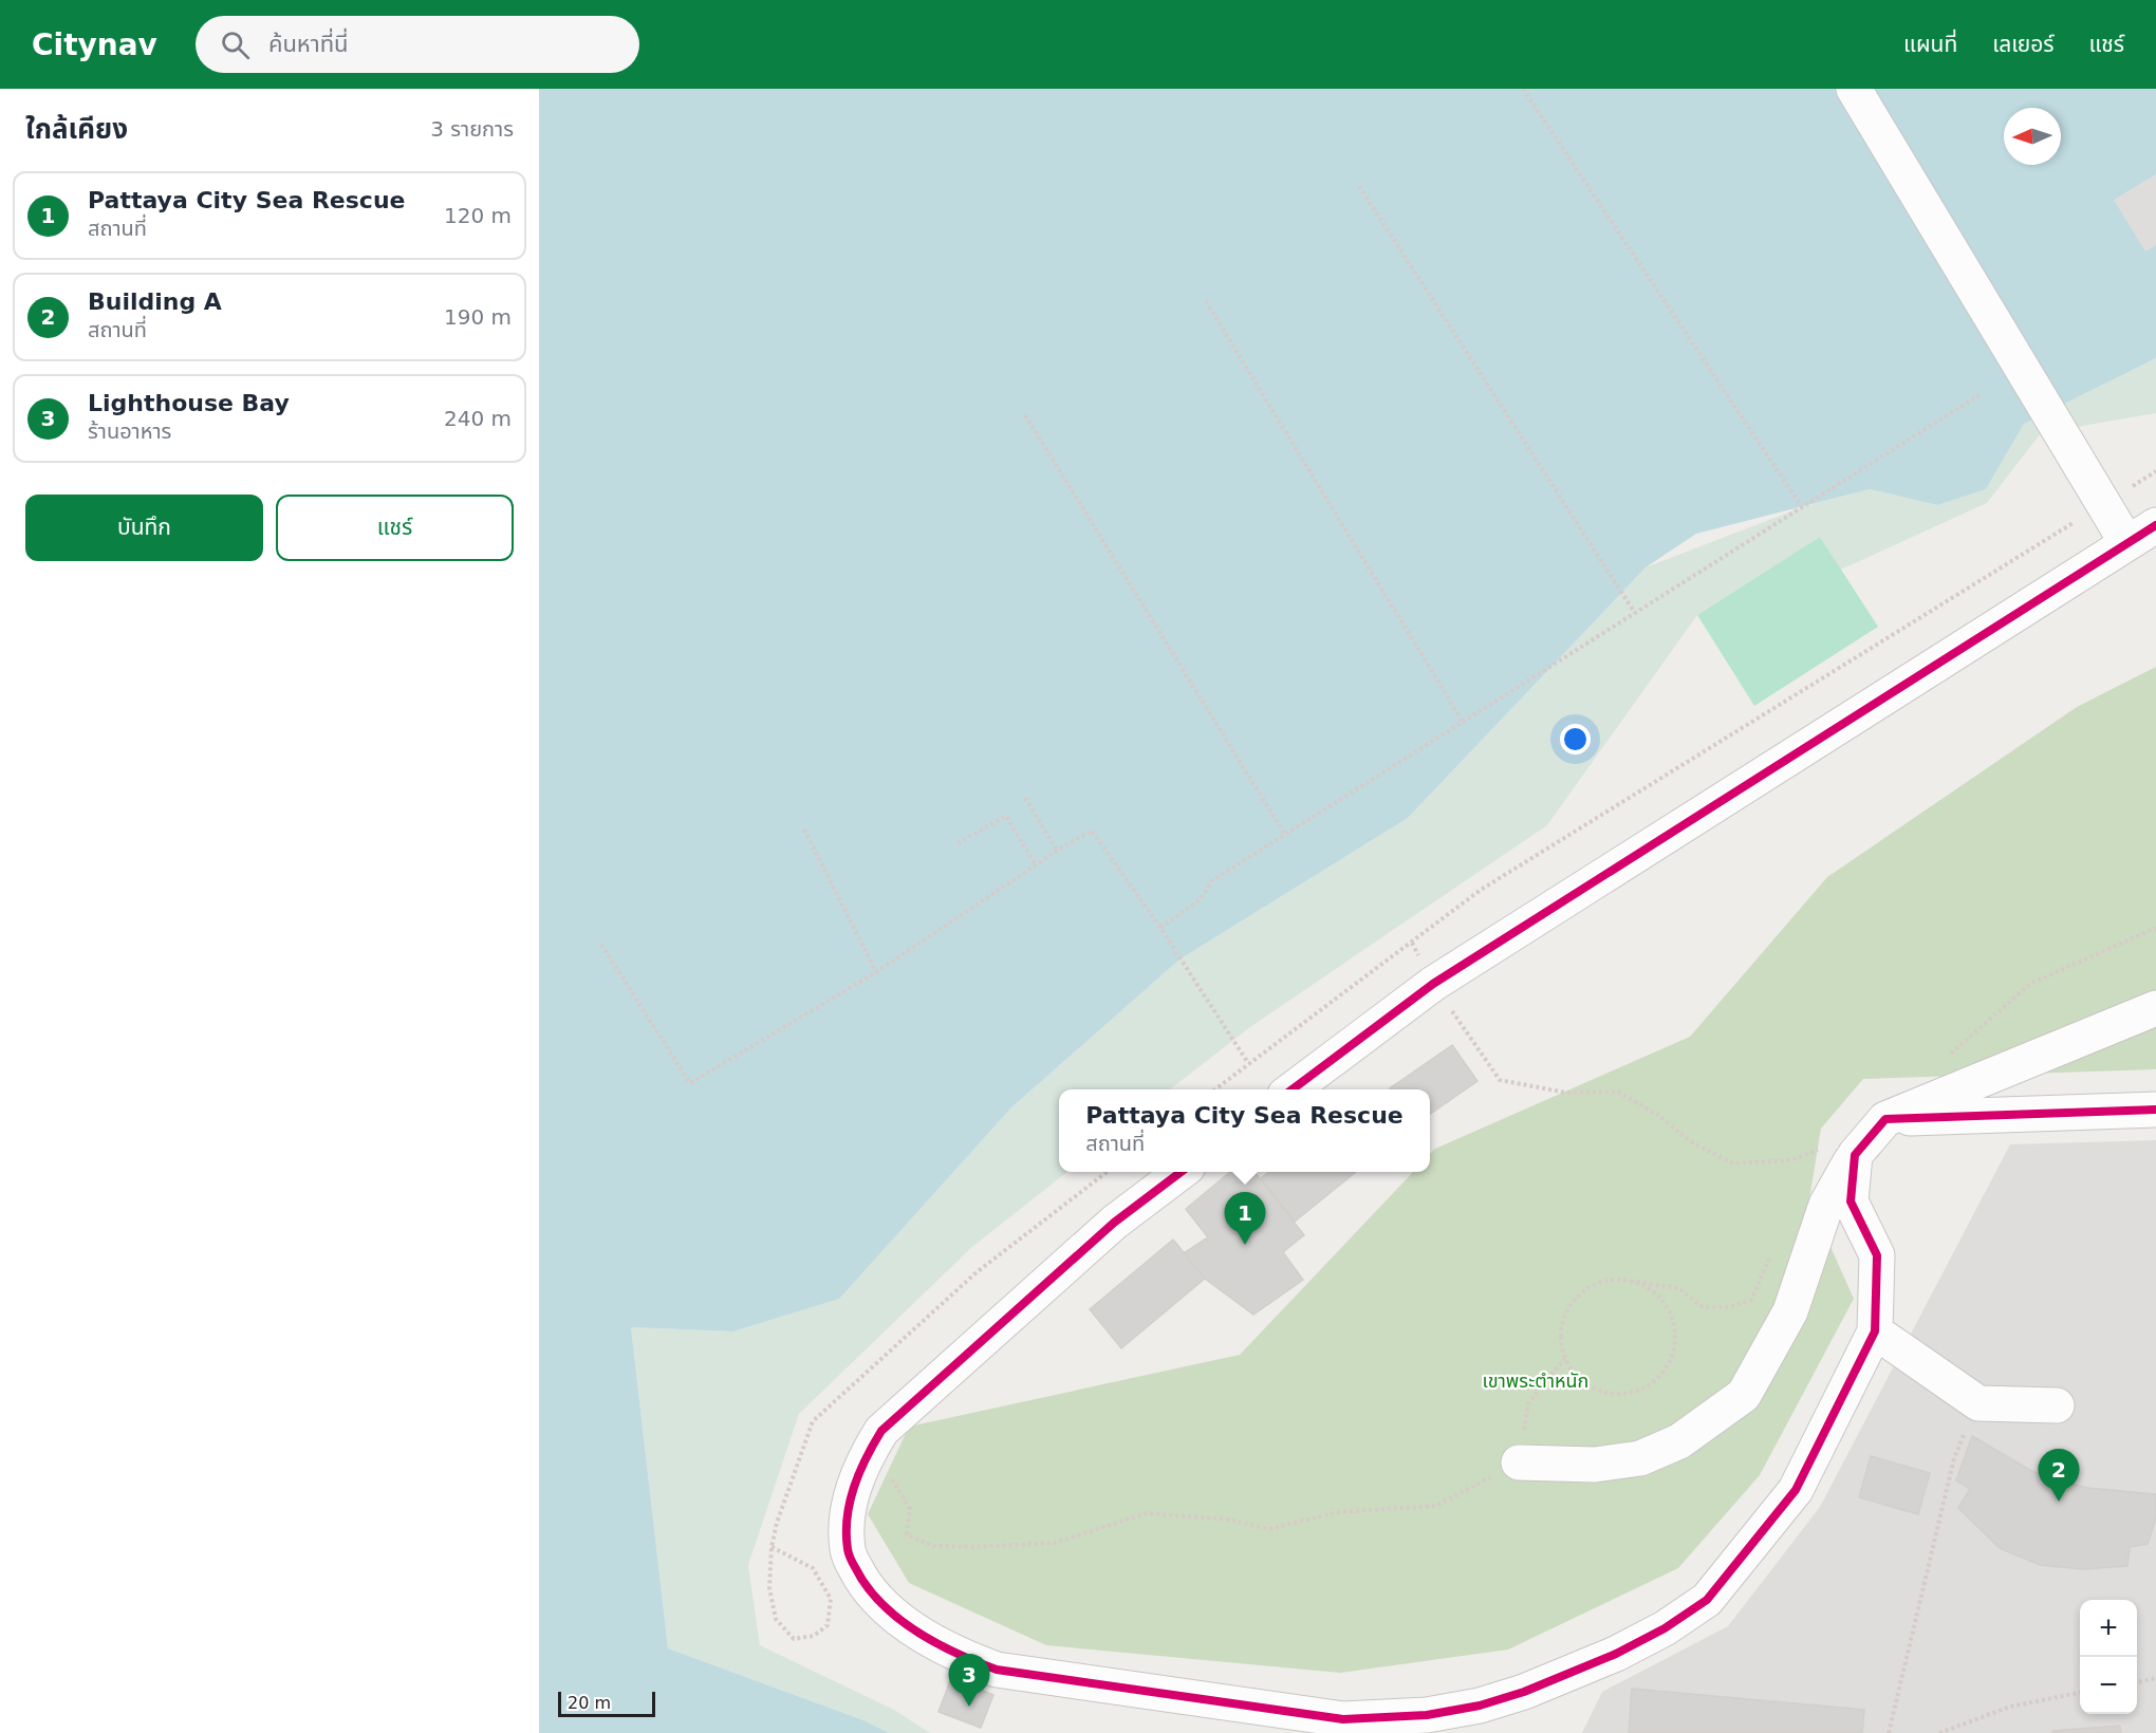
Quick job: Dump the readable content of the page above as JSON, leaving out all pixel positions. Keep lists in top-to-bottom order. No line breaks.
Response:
{"parks":["เขาพระตำหนัก"],"scale_bar":"20 m","north":"left","page":{"header":"Citynav","search":"ค้นหาที่นี่","nav":["แผนที่","เลเยอร์","แชร์"],"heading":["ใกล้เคียง","3 รายการ"],"list":[{"mark":"1","name":"Pattaya City Sea Rescue","note":"สถานที่","value":"120 m"},{"mark":"2","name":"Building A","note":"สถานที่","value":"190 m"},{"mark":"3","name":"Lighthouse Bay","note":"ร้านอาหาร","value":"240 m"}],"buttons":["บันทึก","แชร์"],"popup":["Pattaya City Sea Rescue","สถานที่"],"pins":["1","2","3"],"map_buttons":["+","−"],"scale":"20 m"}}
